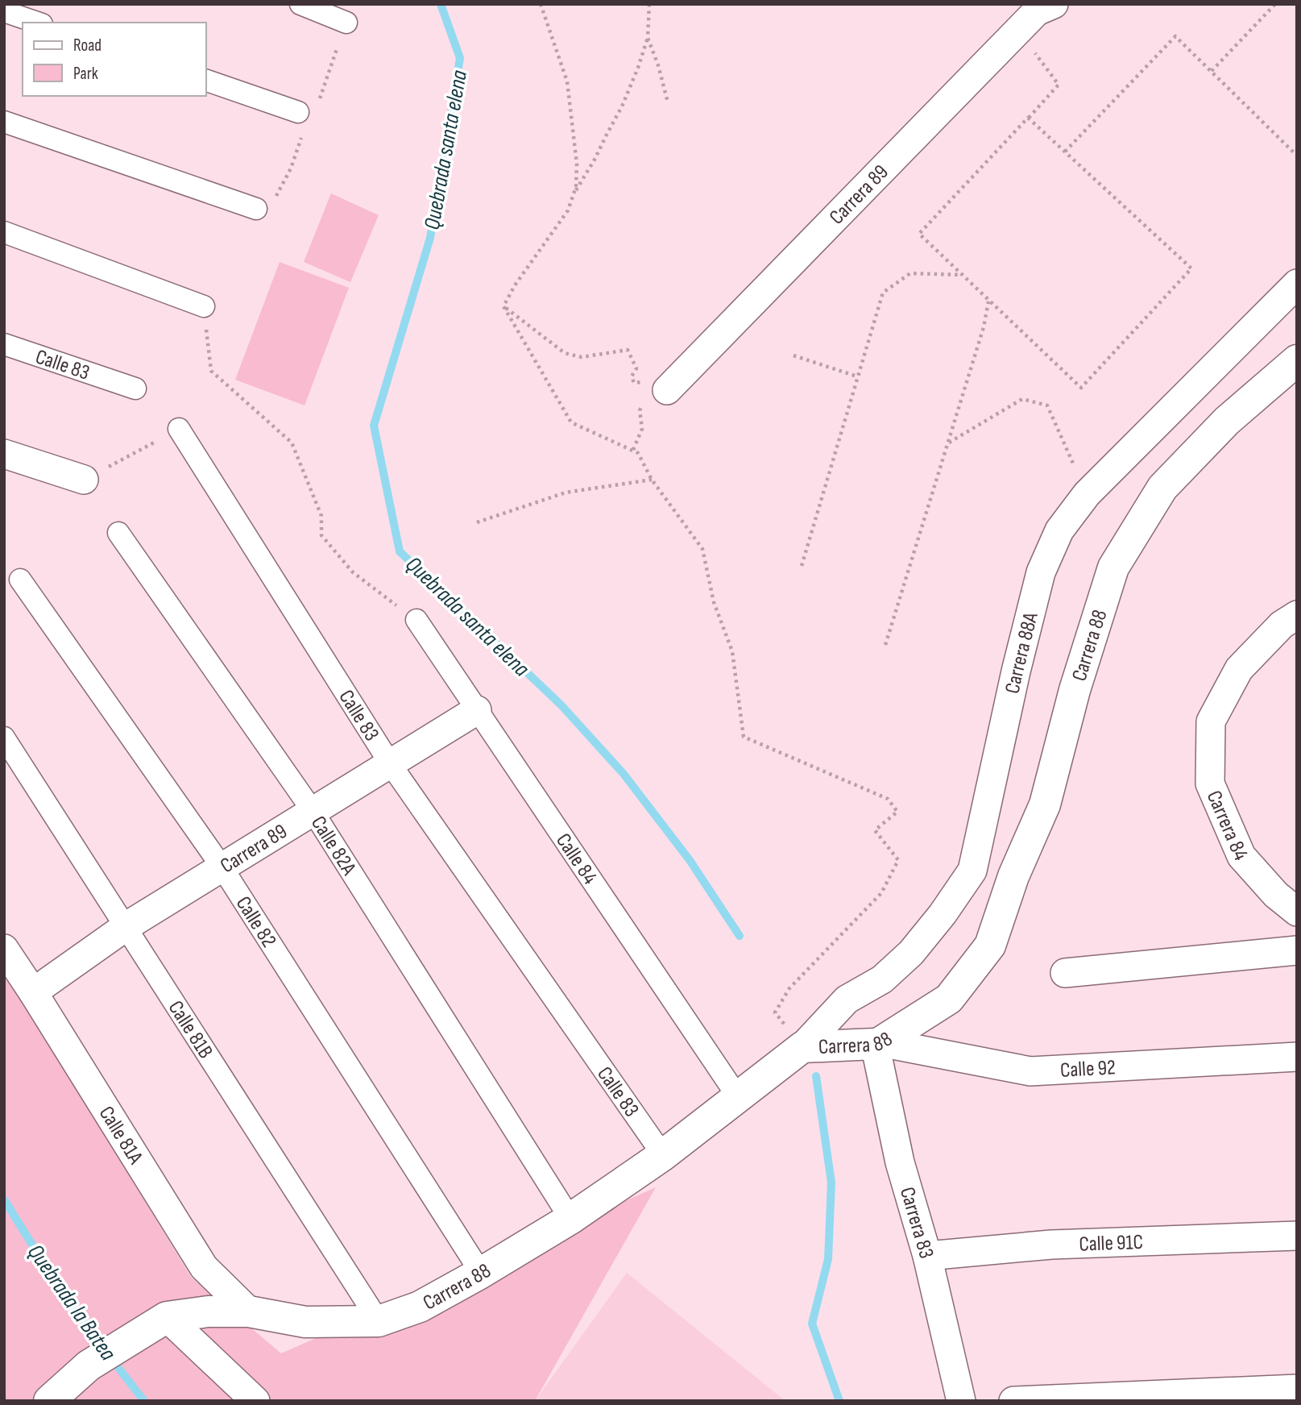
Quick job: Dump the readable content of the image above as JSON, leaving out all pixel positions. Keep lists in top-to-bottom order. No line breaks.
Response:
{"streets":{"street":["Carrera 89","Calle 83","Carrera 88","Carrera 88A","Carrera 84","Calle 82A","Calle 84","Calle 82","Calle 81B","Calle 92","Calle 81A","Carrera 83","Calle 91C"]},"crossings":[["Carrera 89","Calle 83"],["Carrera 89","Calle 82A"],["Carrera 89","Calle 84"],["Carrera 89","Calle 82"],["Carrera 89","Calle 81B"],["Carrera 89","Calle 81A"],["Calle 83","Carrera 88"],["Carrera 88","Carrera 88A"],["Carrera 88","Calle 82A"],["Carrera 88","Calle 84"],["Carrera 88","Calle 82"],["Carrera 88","Calle 81B"],["Carrera 88","Calle 92"],["Carrera 88","Calle 81A"],["Carrera 88","Carrera 83"],["Calle 92","Carrera 83"],["Carrera 83","Calle 91C"]],"water":["Quebrada santa elena","Quebrada la Batea"],"legend":["Road","Park"]}
